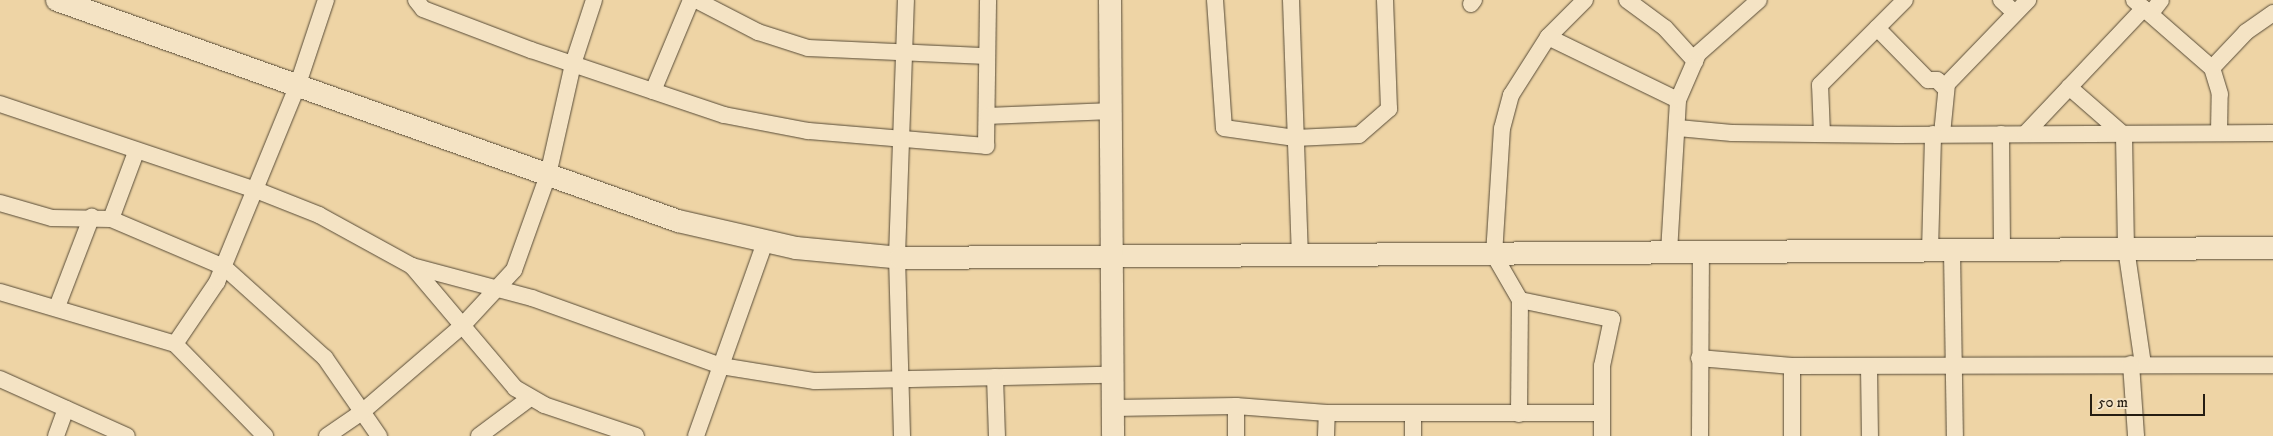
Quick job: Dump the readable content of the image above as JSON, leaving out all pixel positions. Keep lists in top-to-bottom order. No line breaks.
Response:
{"scale_bar":"50 m"}
